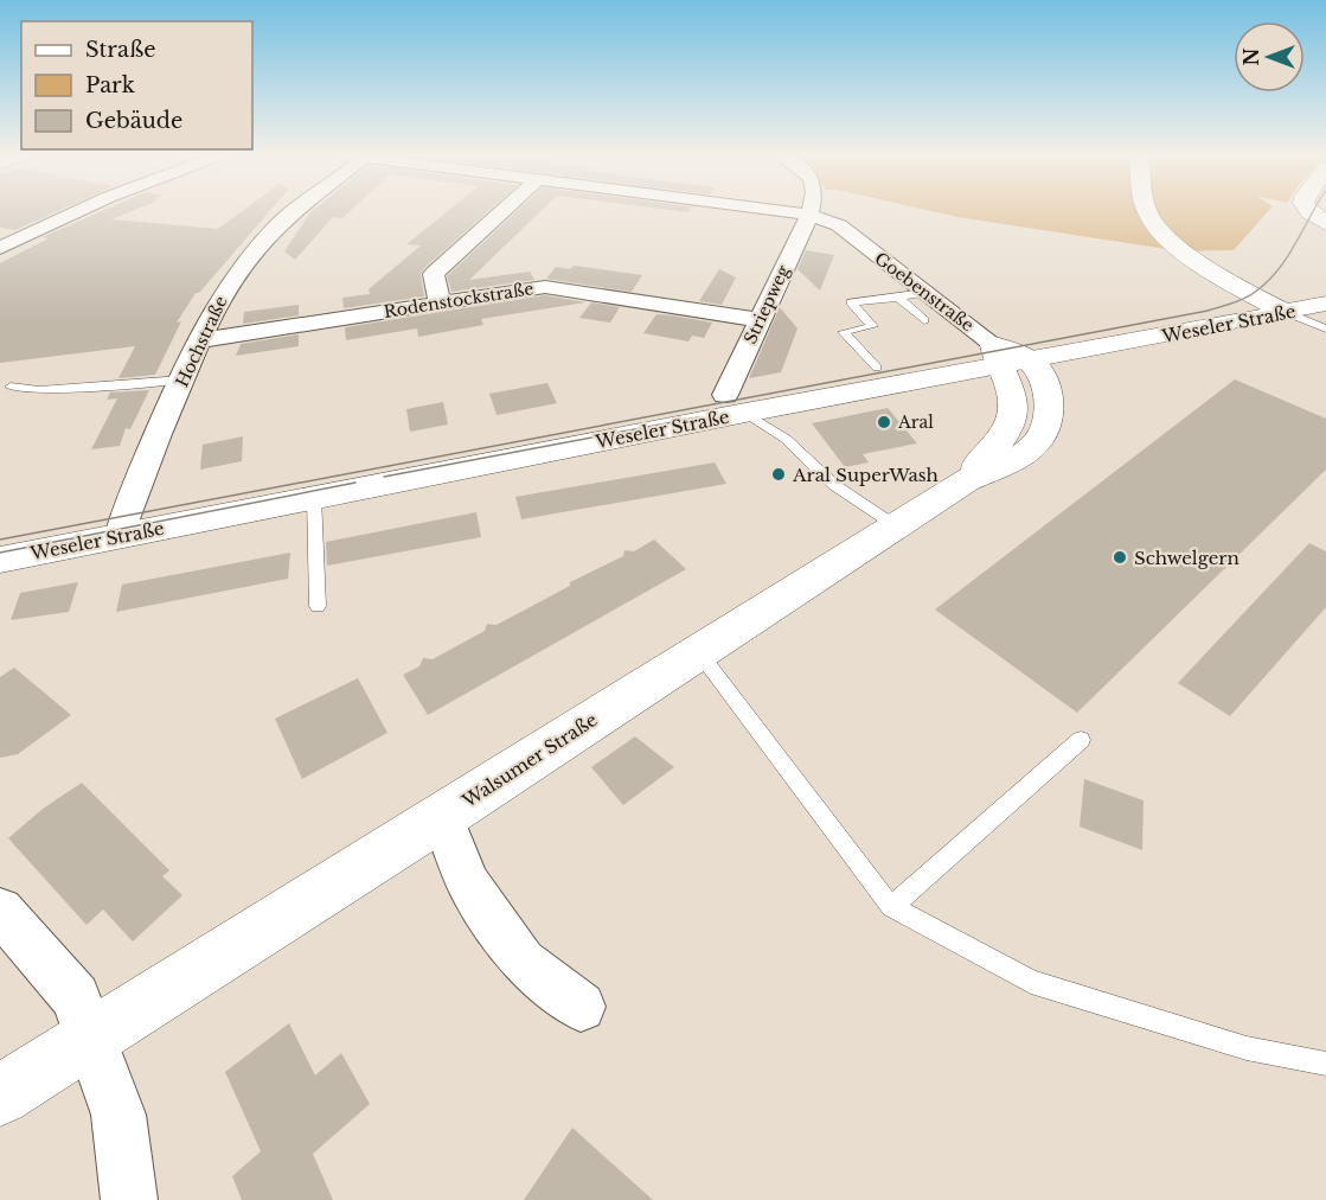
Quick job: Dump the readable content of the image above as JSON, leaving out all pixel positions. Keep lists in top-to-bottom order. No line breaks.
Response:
{"streets":{"main road":["Weseler Straße","Walsumer Straße"],"street":["Goebenstraße","Rodenstockstraße","Striepweg","Hochstraße"]},"crossings":[["Goebenstraße","Striepweg"],["Goebenstraße","Weseler Straße"],["Goebenstraße","Walsumer Straße"],["Rodenstockstraße","Striepweg"],["Rodenstockstraße","Hochstraße"],["Striepweg","Weseler Straße"],["Weseler Straße","Hochstraße"],["Weseler Straße","Walsumer Straße"]],"places":["Aral","Aral SuperWash","Schwelgern"],"legend":["Straße","Park","Gebäude"],"north":"left"}
